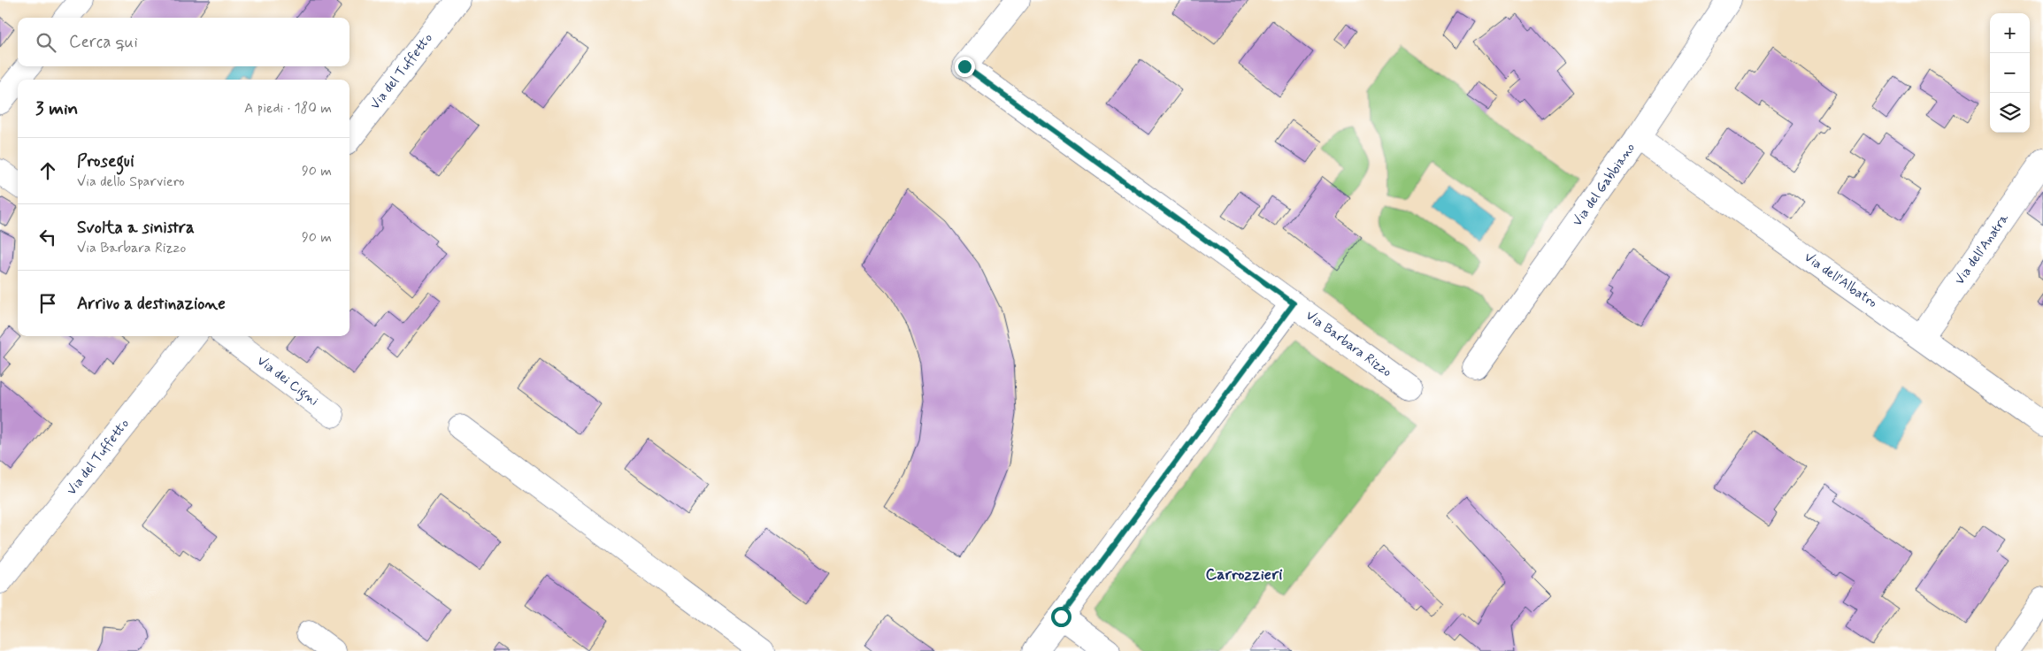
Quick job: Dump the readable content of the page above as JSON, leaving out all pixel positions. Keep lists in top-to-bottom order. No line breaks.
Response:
{"streets":{"street":["Via del Tuffetto","Via del Gabbiano","Via dell'Anatra","Via dell'Albatro","Via Barbara Rizzo","Via dei Cigni"]},"crossings":[["Via del Gabbiano","Via dell'Albatro"],["Via dell'Anatra","Via dell'Albatro"]],"districts":["Carrozzieri"],"page":{"map_buttons":["+","−"],"search":"Cerca qui","heading":["3 min","A piedi · 180 m"],"list":[["Prosegui","Via dello Sparviero","90 m"],["Svolta a sinistra","Via Barbara Rizzo","90 m"],"Arrivo a destinazione"]}}
